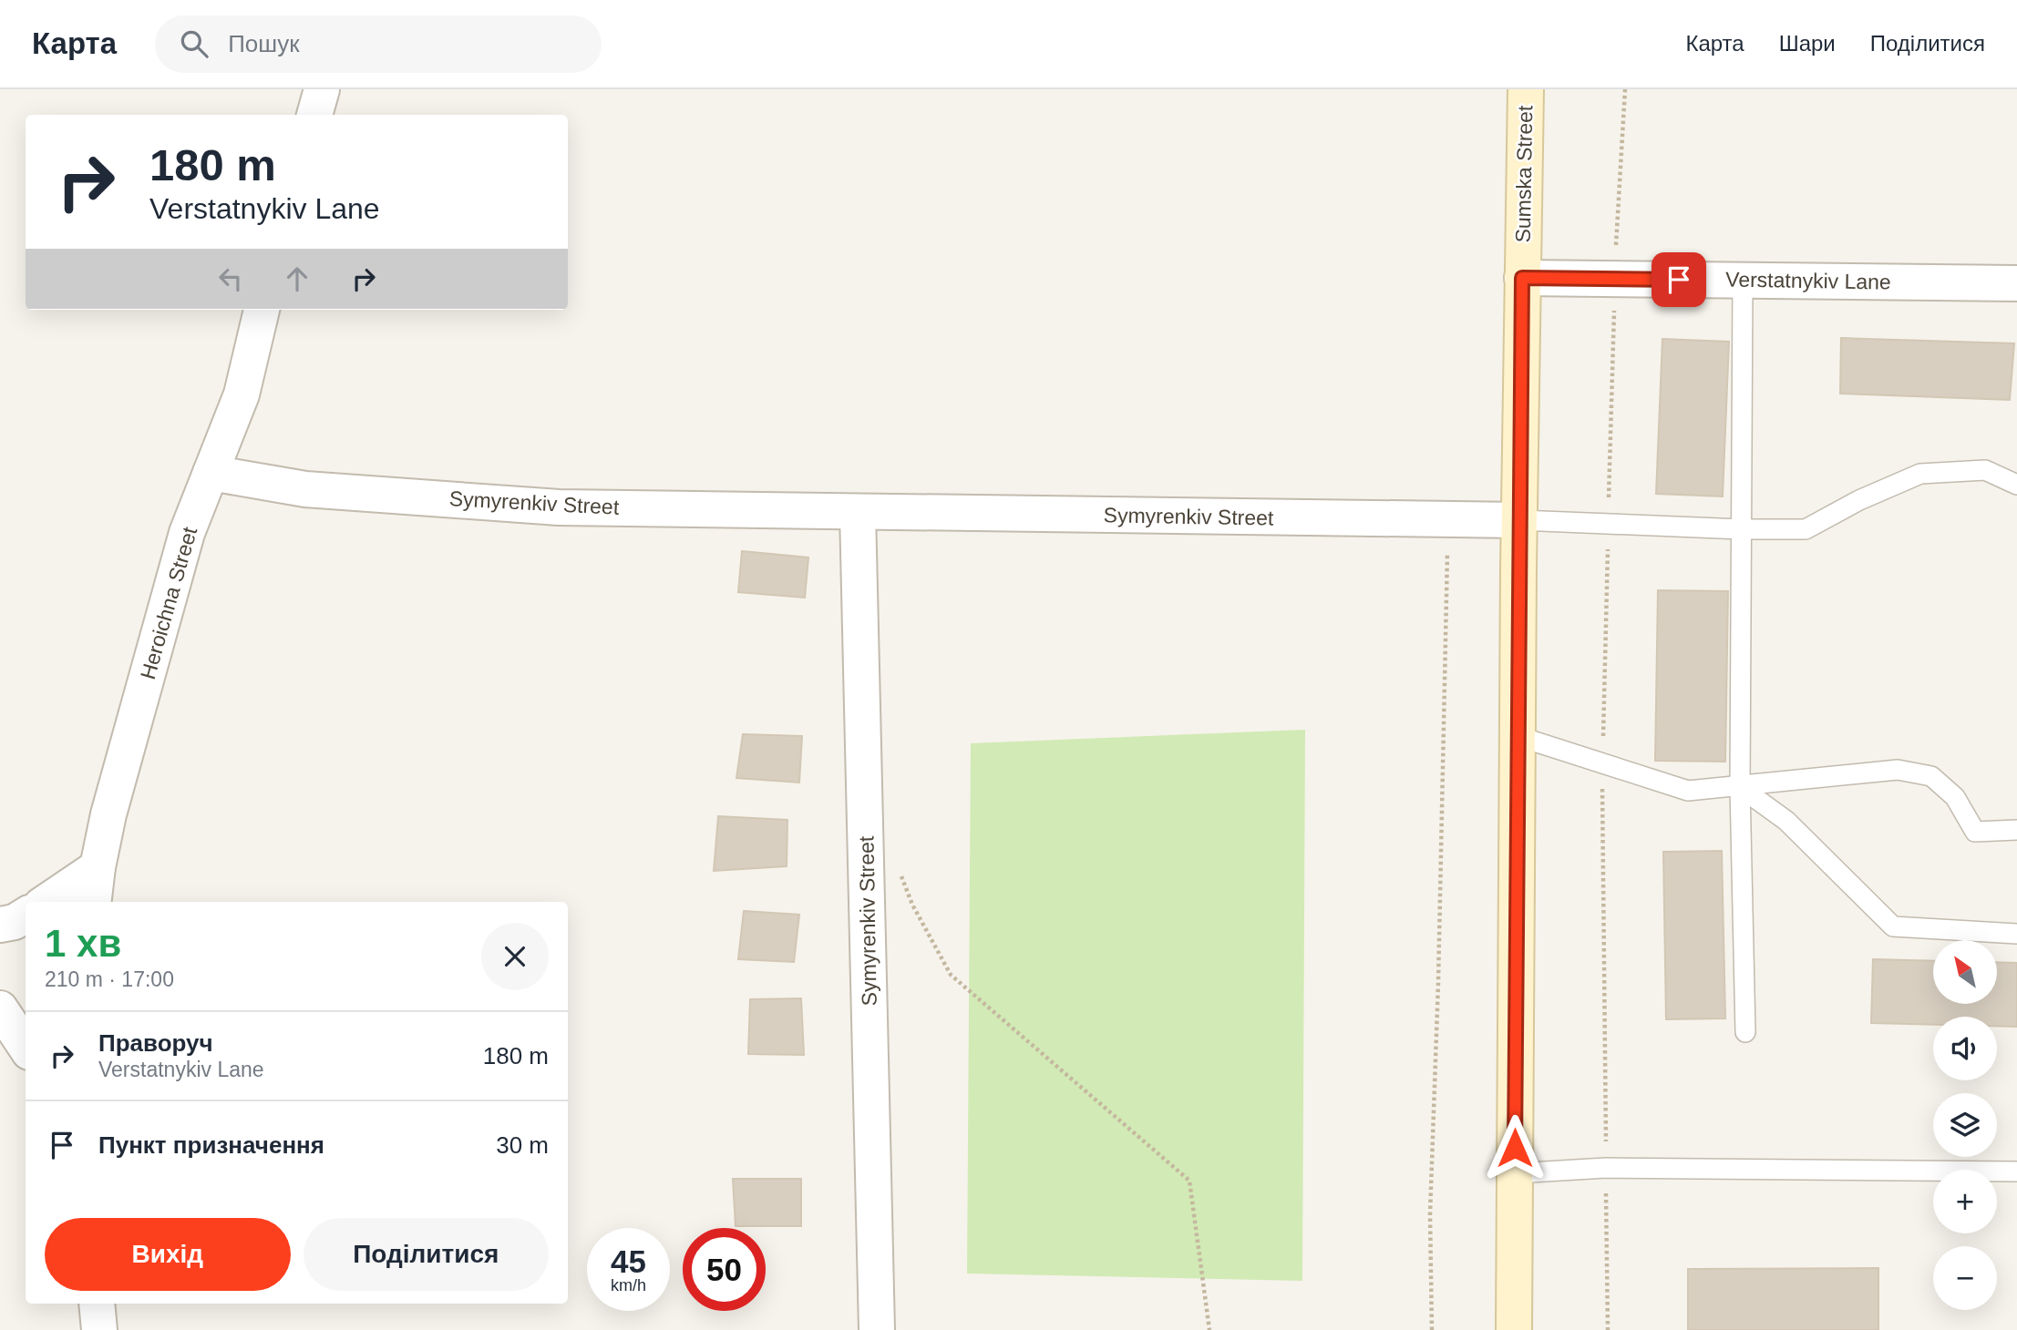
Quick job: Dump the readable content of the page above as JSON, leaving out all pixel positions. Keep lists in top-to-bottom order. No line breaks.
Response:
{"streets":{"main road":["Sumska Street"],"street":["Verstatnykiv Lane","Symyrenkiv Street","Heroichna Street"]},"crossings":[["Sumska Street","Verstatnykiv Lane"],["Sumska Street","Symyrenkiv Street"],["Symyrenkiv Street","Heroichna Street"]],"north":"top left","page":{"header":"Карта","search":"Пошук","nav":["Карта","Шари","Поділитися"],"turn":["180 m","Verstatnykiv Lane"],"heading":["1 хв","210 m · 17:00"],"map_buttons":["+","−"],"list":[{"name":"Праворуч","note":"Verstatnykiv Lane","value":"180 m"},{"name":"Пункт призначення","value":"30 m"}],"buttons":["Вихід","Поділитися"],"speed":"45 km/h","limit":"50"}}
